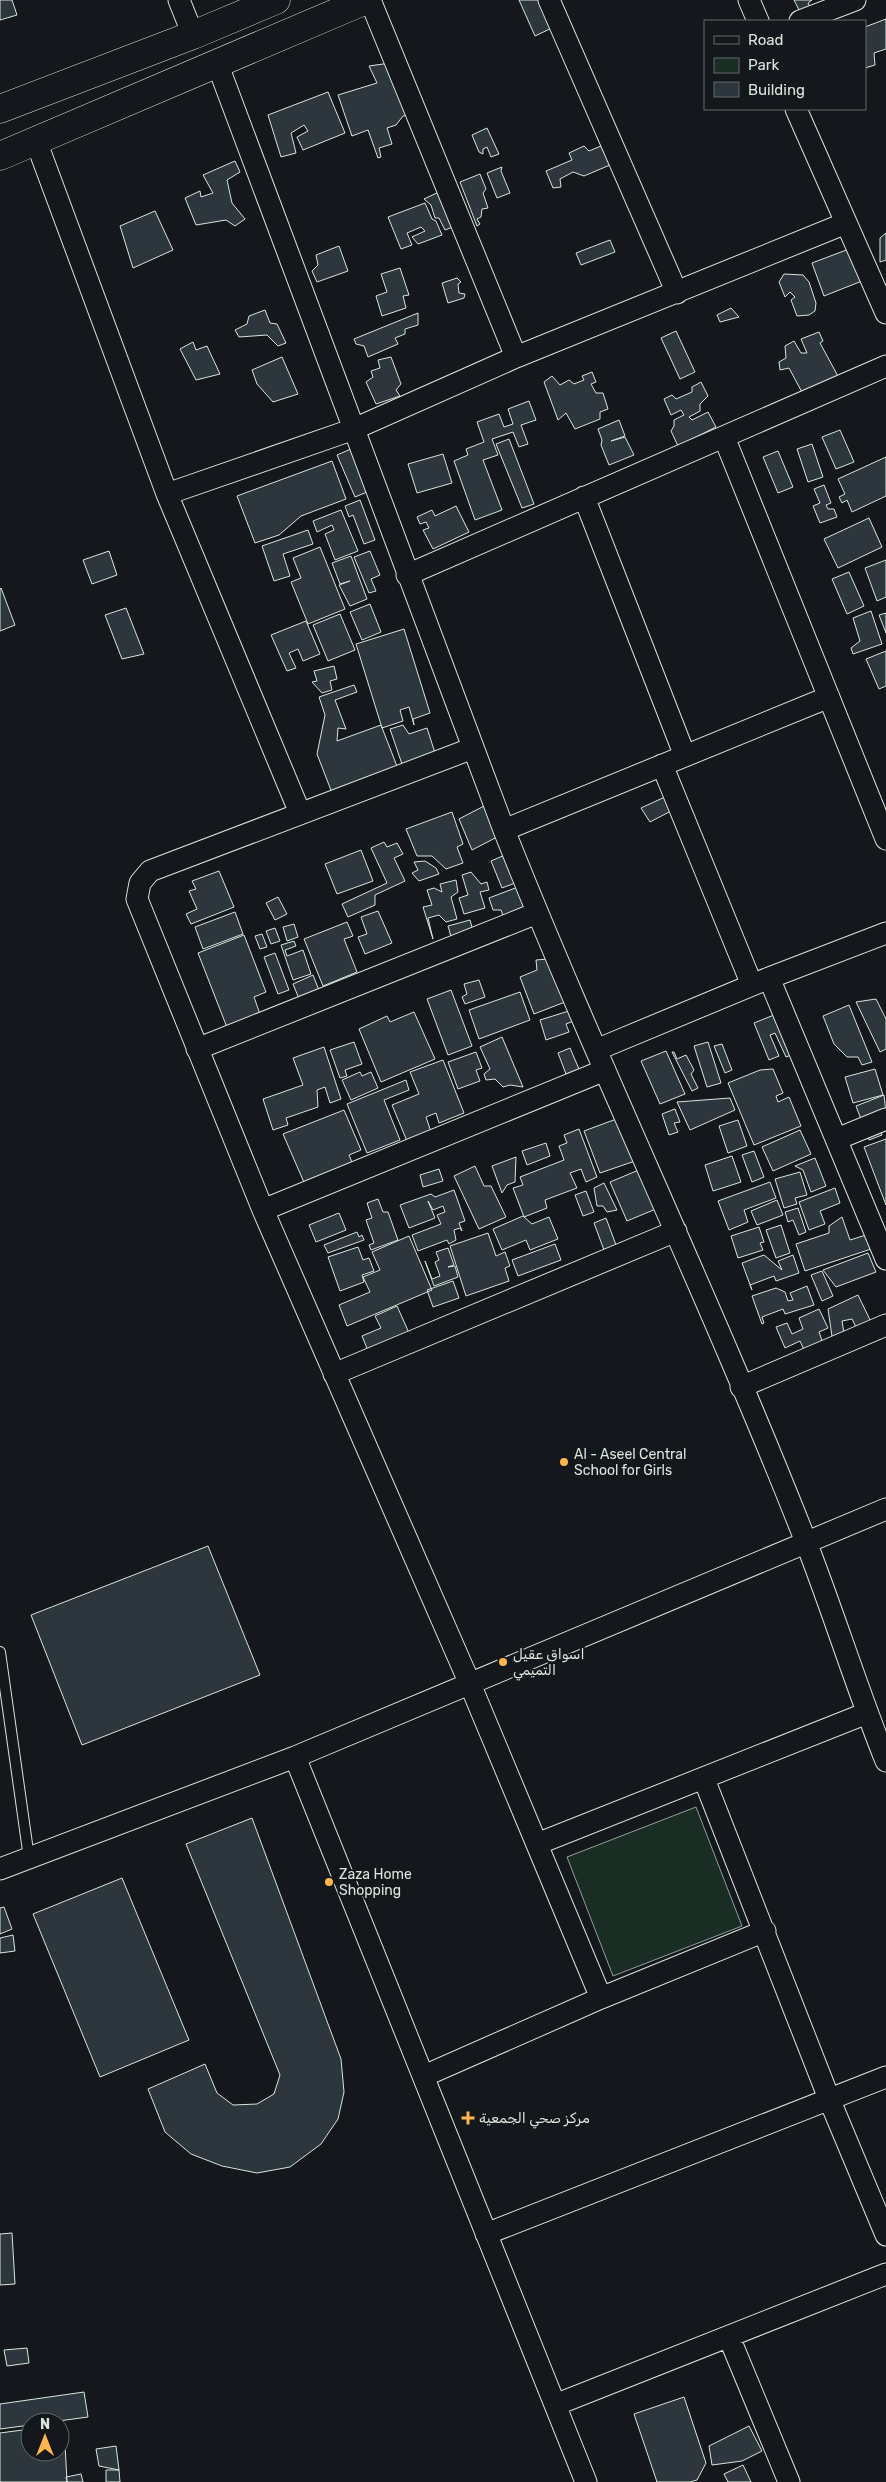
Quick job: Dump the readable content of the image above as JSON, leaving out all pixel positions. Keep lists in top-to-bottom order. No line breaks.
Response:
{"places":{"other":["Al - Aseel Central School for Girls","اسواق عقيل التميمي","Zaza Home Shopping"],"health":["مركز صحي الجمعية"]},"legend":["Road","Park","Building"],"north":"top"}
